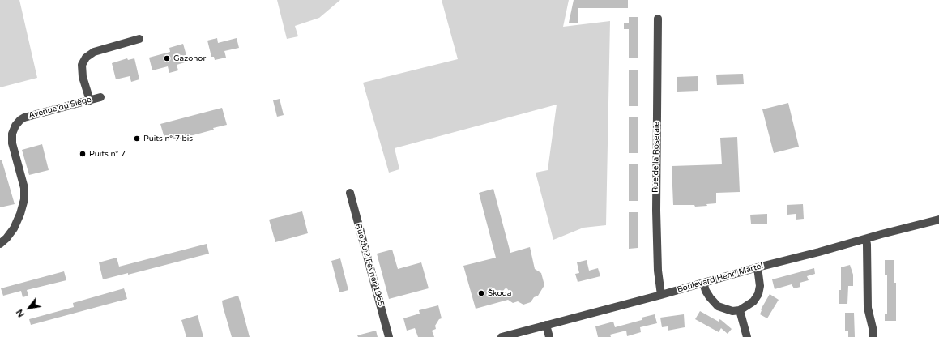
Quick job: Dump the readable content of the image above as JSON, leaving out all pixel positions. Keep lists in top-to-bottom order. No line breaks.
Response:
{"streets":{"street":["Avenue du Siège","Rue de la Roseraie","Rue du 2 Février 1965","Boulevard Henri Martel"]},"crossings":[["Rue de la Roseraie","Boulevard Henri Martel"]],"places":["Gazonor","Puits n° 7 bis","Puits n° 7","Škoda"],"north":"bottom left"}
